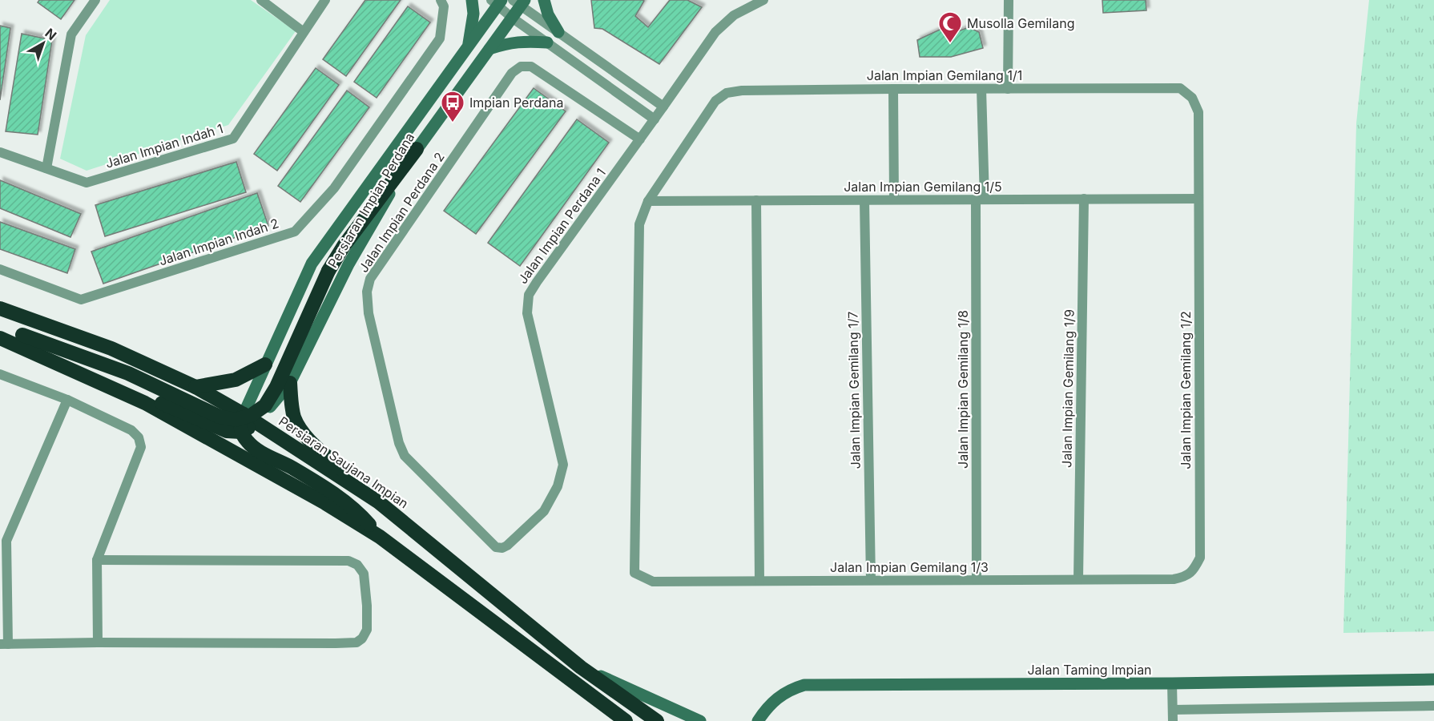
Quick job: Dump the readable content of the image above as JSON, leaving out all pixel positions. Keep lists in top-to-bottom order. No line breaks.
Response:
{"streets":{"highway":["Persiaran Saujana Impian"],"street":["Jalan Impian Gemilang 1/1","Jalan Impian Indah 1","Jalan Impian Gemilang 1/5","Persiaran Impian Perdana","Jalan Impian Perdana 2","Jalan Impian Perdana 1","Jalan Impian Indah 2","Jalan Impian Gemilang 1/9","Jalan Impian Gemilang 1/8","Jalan Impian Gemilang 1/7","Jalan Impian Gemilang 1/2","Jalan Impian Gemilang 1/3","Jalan Taming Impian"]},"crossings":[["Jalan Impian Gemilang 1/1","Jalan Impian Gemilang 1/5"],["Jalan Impian Gemilang 1/1","Jalan Impian Gemilang 1/8"],["Jalan Impian Gemilang 1/1","Jalan Impian Gemilang 1/2"],["Jalan Impian Gemilang 1/1","Jalan Impian Gemilang 1/3"],["Jalan Impian Gemilang 1/5","Jalan Impian Gemilang 1/9"],["Jalan Impian Gemilang 1/5","Jalan Impian Gemilang 1/8"],["Jalan Impian Gemilang 1/5","Jalan Impian Gemilang 1/7"],["Jalan Impian Gemilang 1/5","Jalan Impian Gemilang 1/2"],["Persiaran Impian Perdana","Persiaran Saujana Impian"],["Jalan Impian Perdana 2","Jalan Impian Perdana 1"],["Jalan Impian Gemilang 1/9","Jalan Impian Gemilang 1/3"],["Jalan Impian Gemilang 1/8","Jalan Impian Gemilang 1/3"],["Jalan Impian Gemilang 1/7","Jalan Impian Gemilang 1/3"],["Jalan Impian Gemilang 1/2","Jalan Impian Gemilang 1/3"]],"places":{"mosque":["Musolla Gemilang"],"bus stop":["Impian Perdana"]},"north":"top right"}
